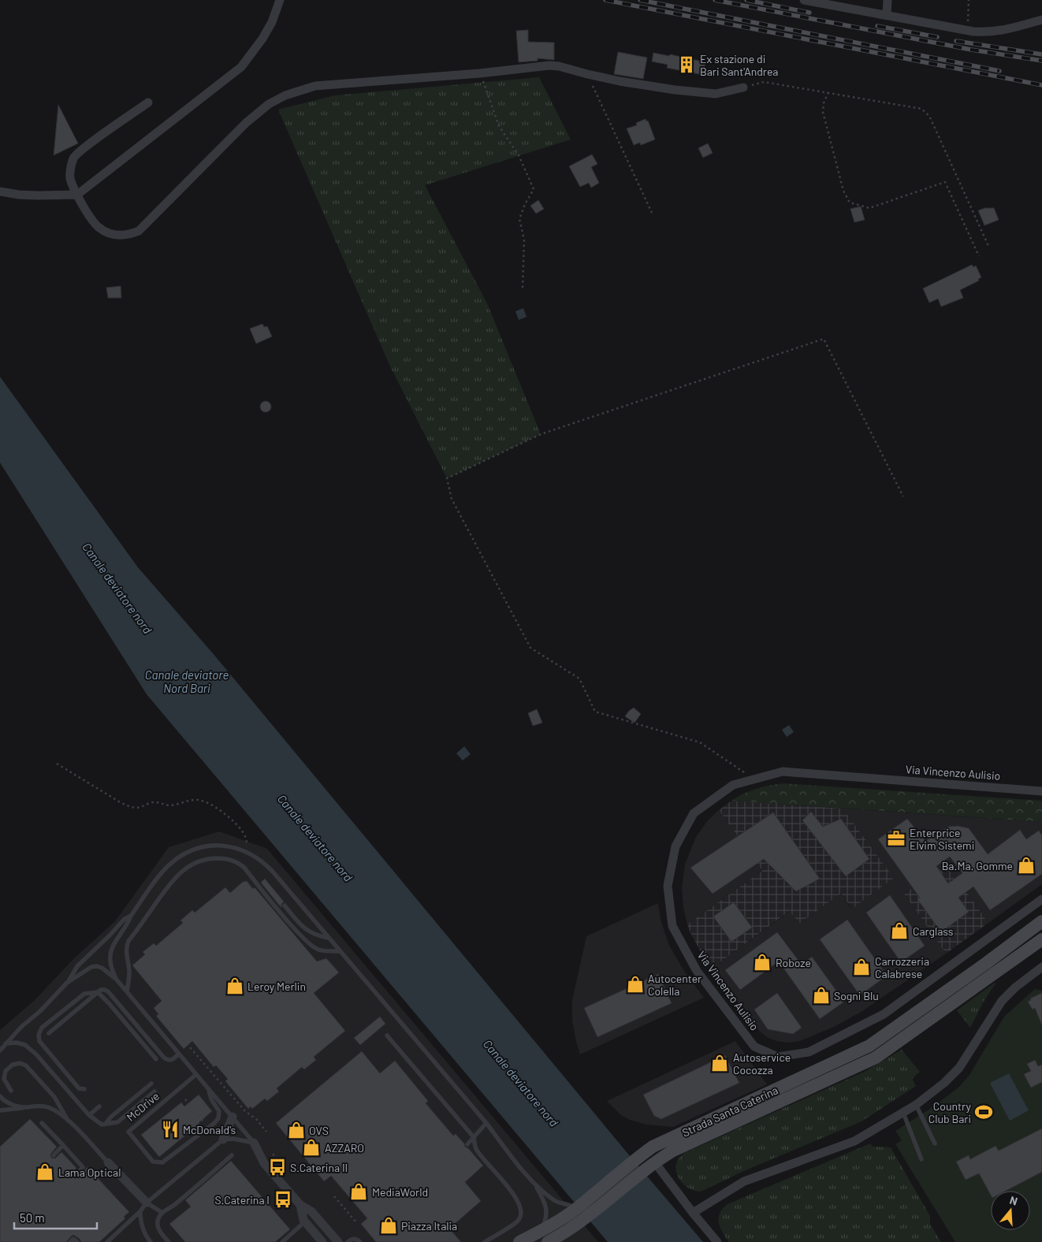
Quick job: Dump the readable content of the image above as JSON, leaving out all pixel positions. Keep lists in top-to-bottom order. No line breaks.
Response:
{"streets":{"street":["Via Vincenzo Aulisio","Strada Santa Caterina"],"lane":["McDrive"]},"water":["Canale deviatore nord","Canale deviatore Nord Bari"],"places":{"building":["Ex stazione di Bari Sant'Andrea"],"office":["Enterprice Elvim Sistemi"],"shop":["Ba.Ma. Gomme","Carglass","Roboze","Carrozzeria Calabrese","Autocenter Colella","Leroy Merlin","Sogni Blu","Autoservice Cocozza","OVS","AZZARO","Lama Optical","MediaWorld","Piazza Italia"],"sports":["Country Club Bari"],"restaurant":["McDonald's"],"bus stop":["S.Caterina II","S.Caterina I"]},"scale_bar":"50 m","north":"top"}
